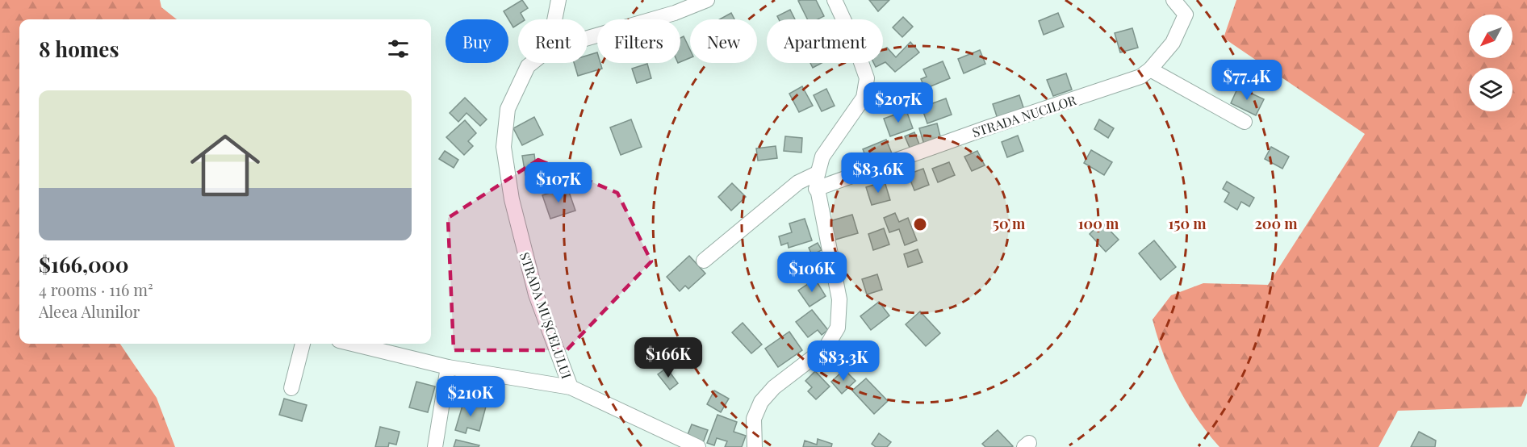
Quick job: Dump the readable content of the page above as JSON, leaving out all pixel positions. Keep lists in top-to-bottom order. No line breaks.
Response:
{"streets":{"street":["STRADA NUCILOR","STRADA MUȘCELULUI"]},"north":"bottom left","page":{"chip":["Buy","Rent","Filters","New","Apartment"],"heading":"8 homes","price":["$77.4K","$207K","$83.6K","$107K","$106K","$166K","$83.3K","$210K"],"list":[{"name":"$166,000","note":"4 rooms · 116 m² · Aleea Alunilor"}]},"rings":["50 m","100 m","150 m","200 m"]}
